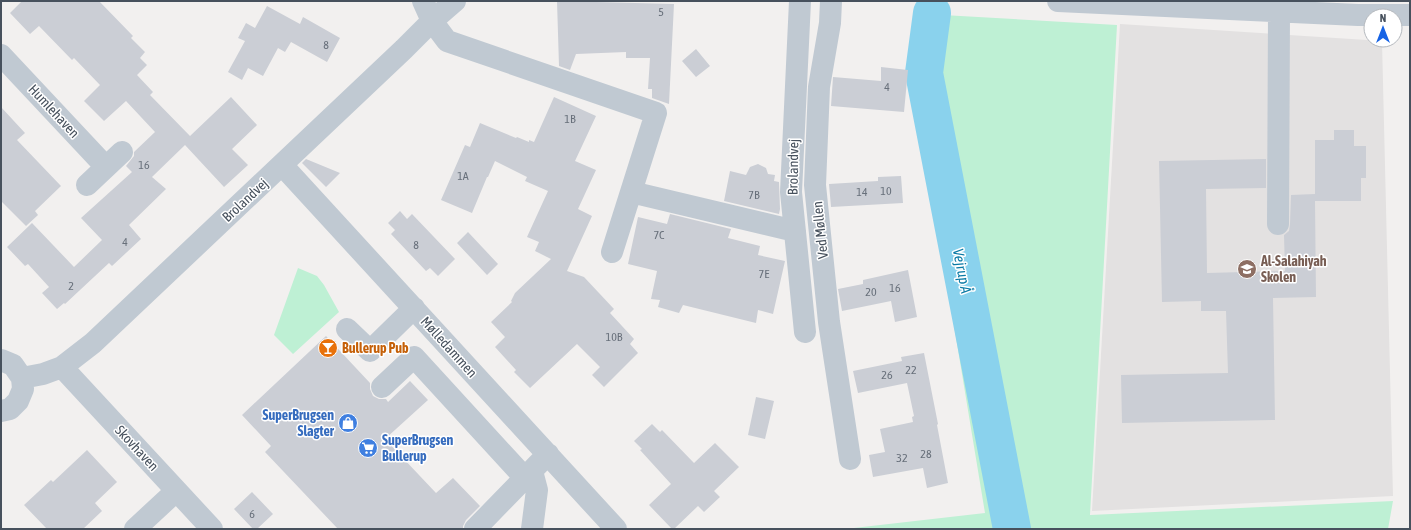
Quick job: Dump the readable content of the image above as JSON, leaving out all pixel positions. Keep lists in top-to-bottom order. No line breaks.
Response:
{"streets":{"street":["Humlehaven","Brolandvej","Ved Møllen","Mølledammen","Skovhaven"]},"crossings":[["Brolandvej","Mølledammen"],["Brolandvej","Skovhaven"]],"water":["Vejrup Å"],"places":{"school or university":["Al-Salahiyah Skolen"],"bar":["Bullerup Pub"],"shop":["SuperBrugsen Slagter"],"supermarket":["SuperBrugsen Bullerup"]},"house_numbers":["5","8","4","1B","16","1A","10","14","7B","7C","4","8","7E","2","16","20","10B","22","26","28","32","6"],"north":"top"}
